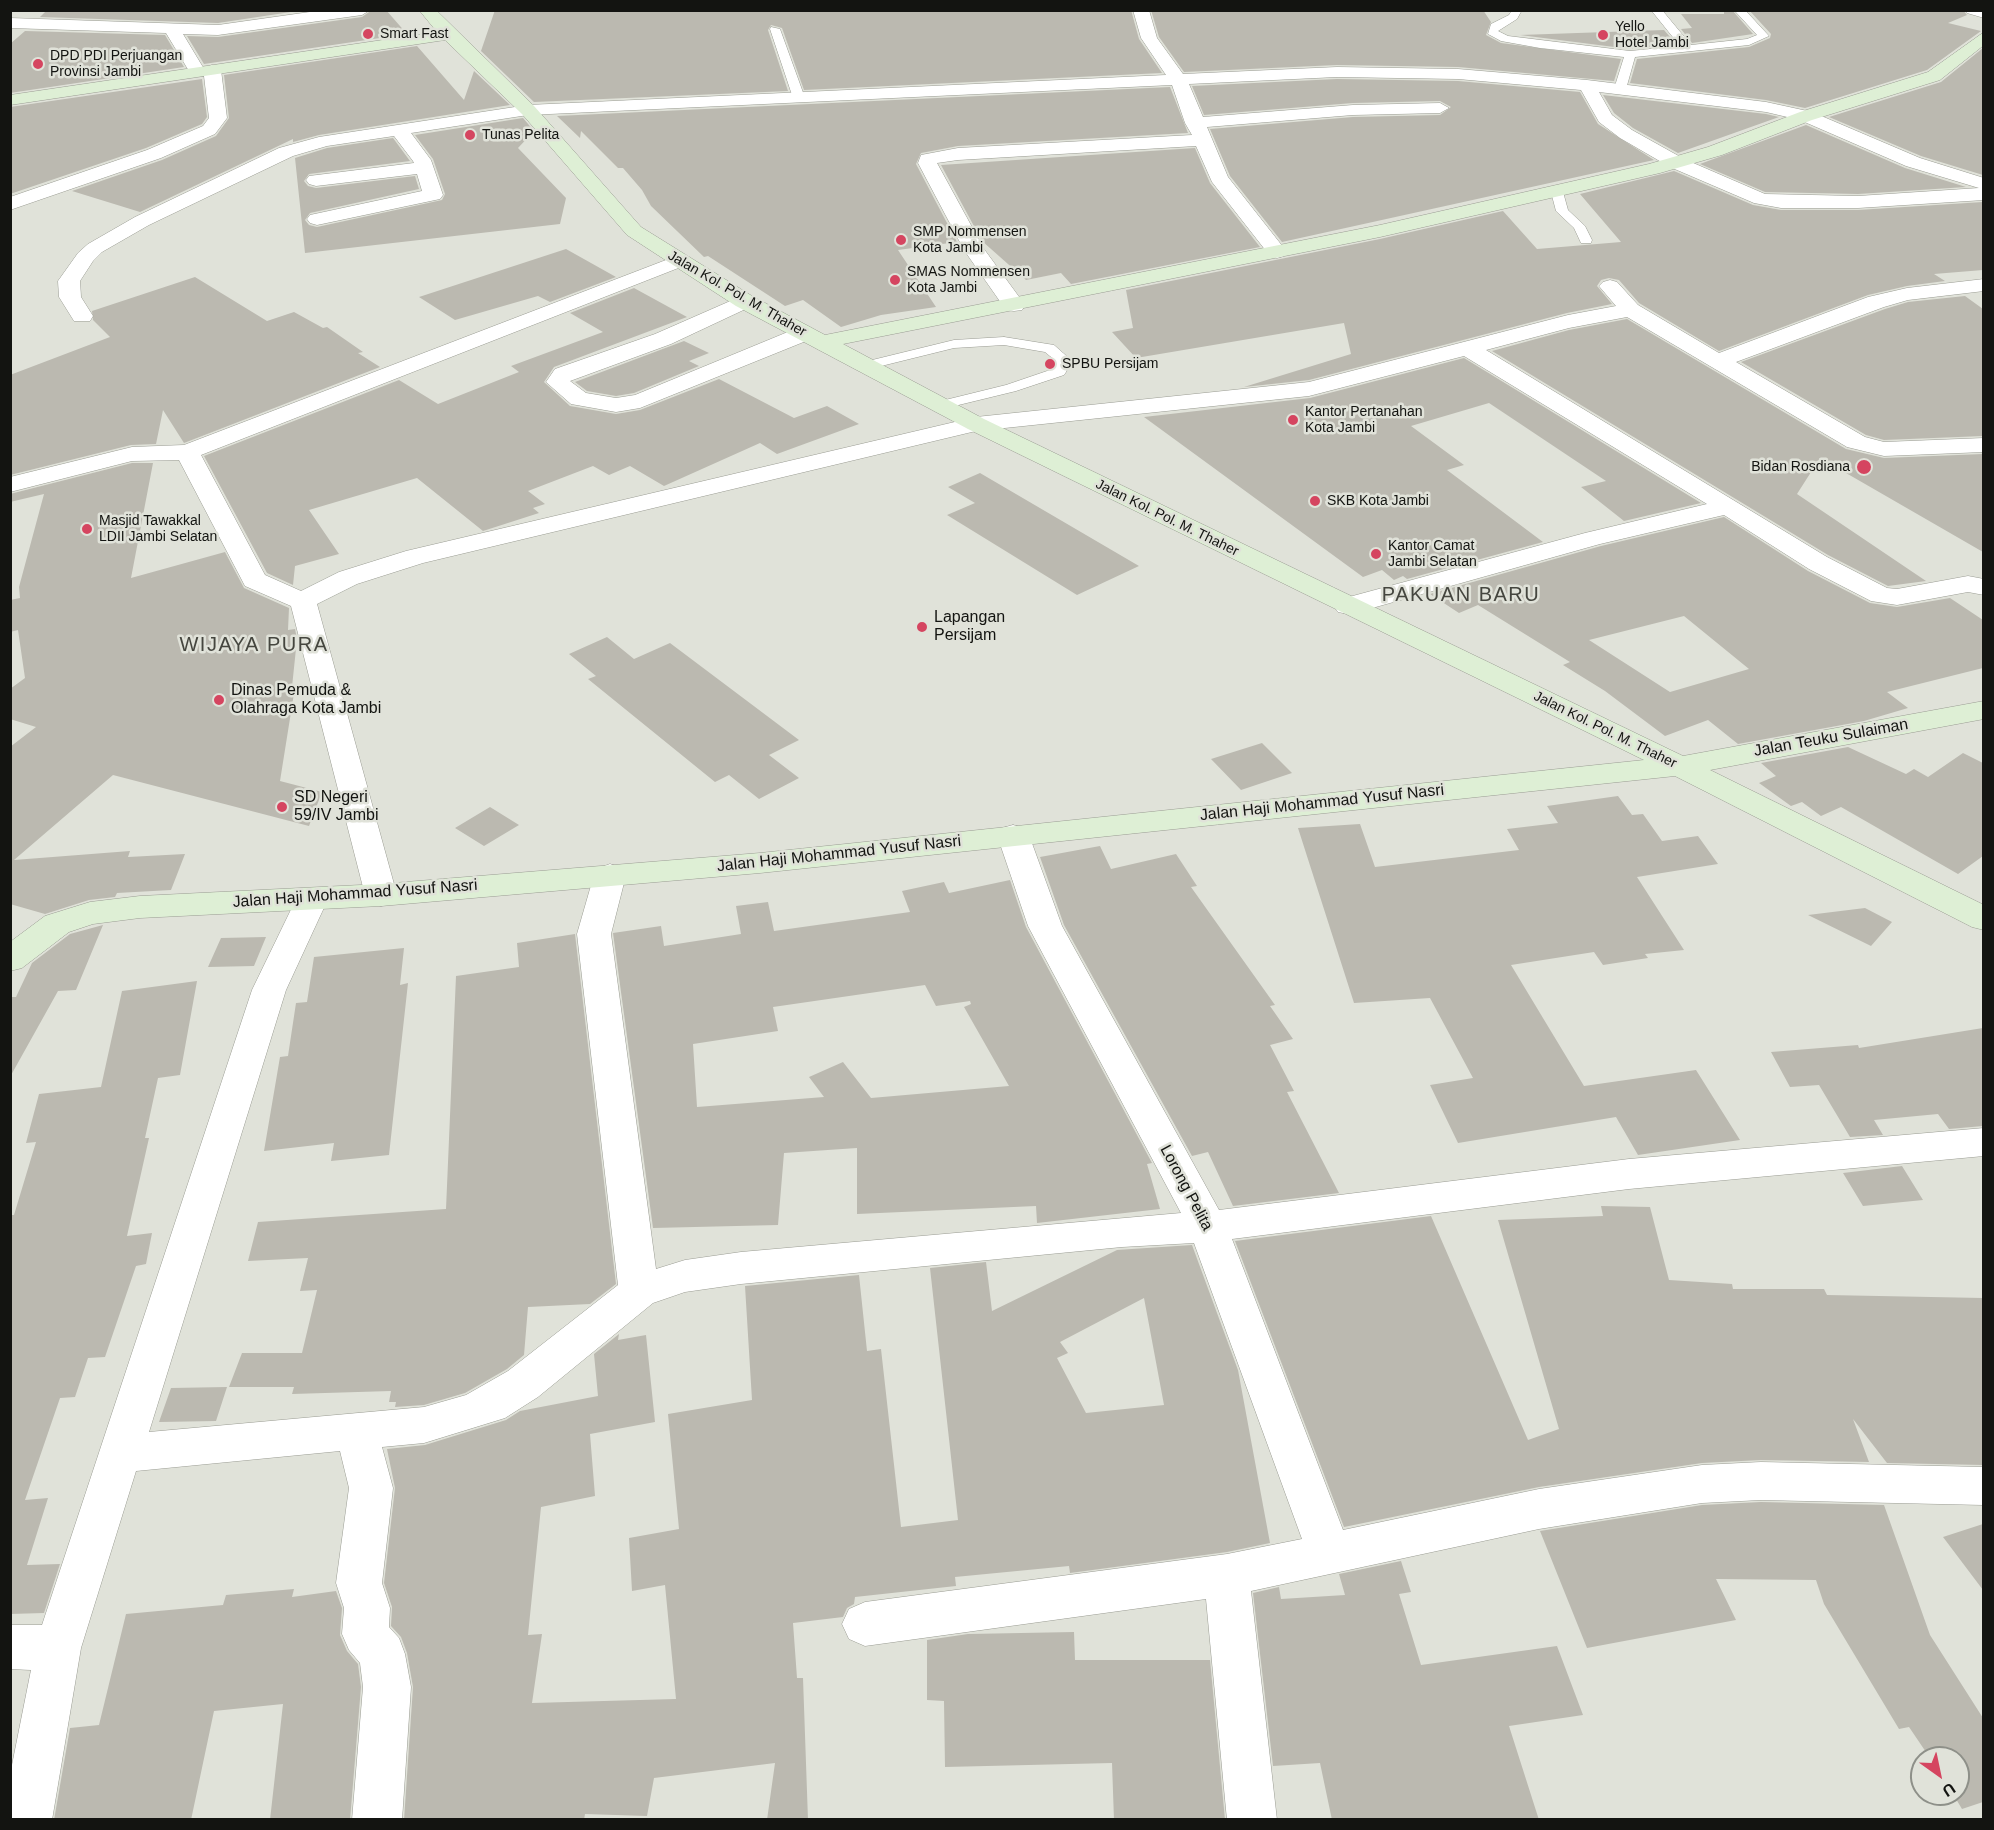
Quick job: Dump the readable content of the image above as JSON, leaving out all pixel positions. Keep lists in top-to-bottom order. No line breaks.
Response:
{"streets":{"street":["Jalan Kol. Pol. M. Thaher","Jalan Teuku Sulaiman","Jalan Haji Mohammad Yusuf Nasri","Lorong Pelita"]},"crossings":[["Jalan Kol. Pol. M. Thaher","Jalan Teuku Sulaiman"],["Jalan Kol. Pol. M. Thaher","Jalan Haji Mohammad Yusuf Nasri"],["Jalan Teuku Sulaiman","Jalan Haji Mohammad Yusuf Nasri"],["Jalan Haji Mohammad Yusuf Nasri","Lorong Pelita"]],"districts":["PAKUAN BARU","WIJAYA PURA"],"places":["Smart Fast","Yello Hotel Jambi","DPD PDI Perjuangan Provinsi Jambi","Tunas Pelita","SMP Nommensen Kota Jambi","SMAS Nommensen Kota Jambi","SPBU Persijam","Kantor Pertanahan Kota Jambi","Bidan Rosdiana","SKB Kota Jambi","Masjid Tawakkal LDII Jambi Selatan","Kantor Camat Jambi Selatan","Lapangan Persijam","Dinas Pemuda & Olahraga Kota Jambi","SD Negeri 59/IV Jambi"],"north":"bottom right"}
